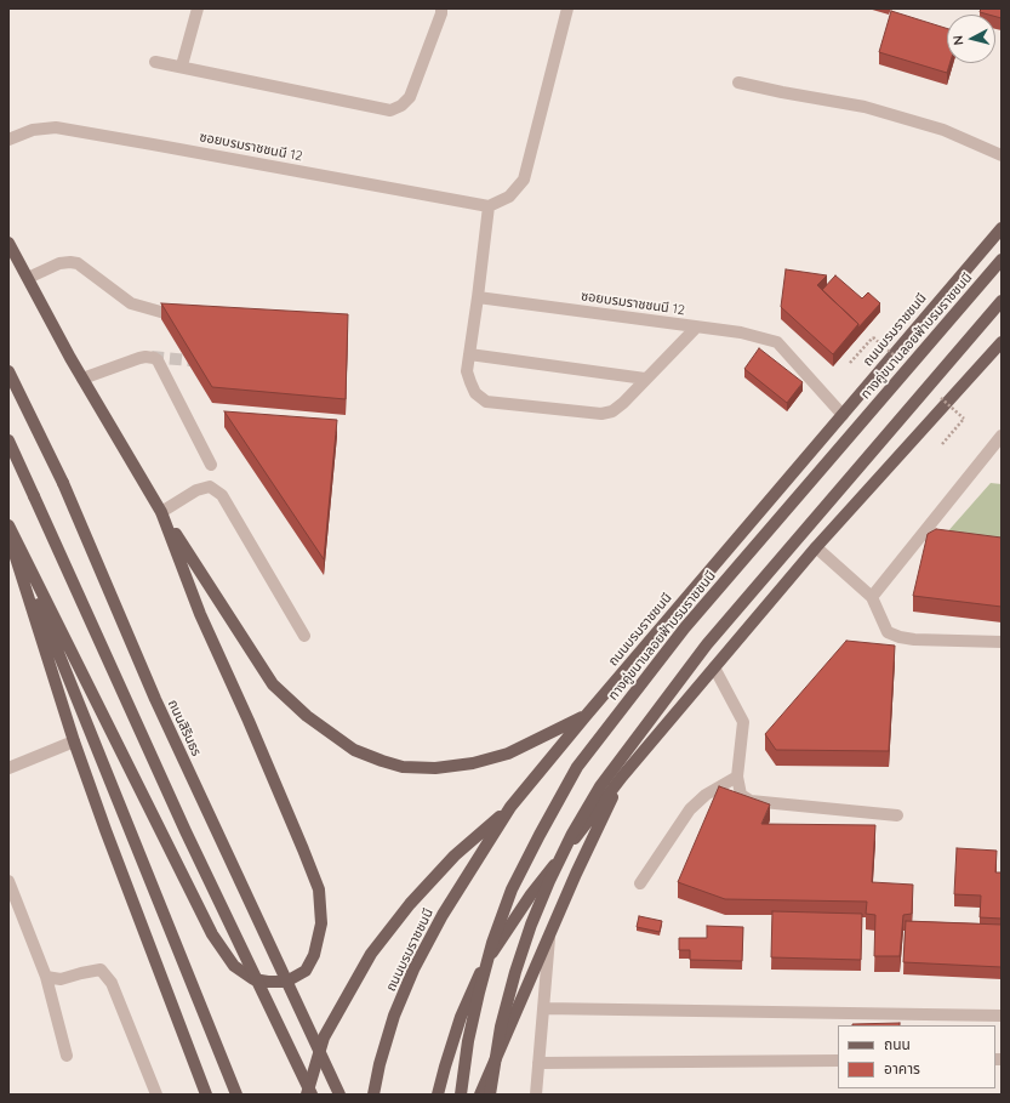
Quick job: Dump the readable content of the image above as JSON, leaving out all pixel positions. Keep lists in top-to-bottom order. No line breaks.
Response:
{"streets":{"main road":["ถนนบรมราชชนนี","ทางคู่ขนานลอยฟ้าบรมราชชนนี","ถนนสิรินธร"],"street":["ซอยบรมราชชนนี 12"]},"crossings":[["ซอยบรมราชชนนี 12","ถนนบรมราชชนนี"]],"legend":["ถนน","อาคาร"],"north":"left"}
